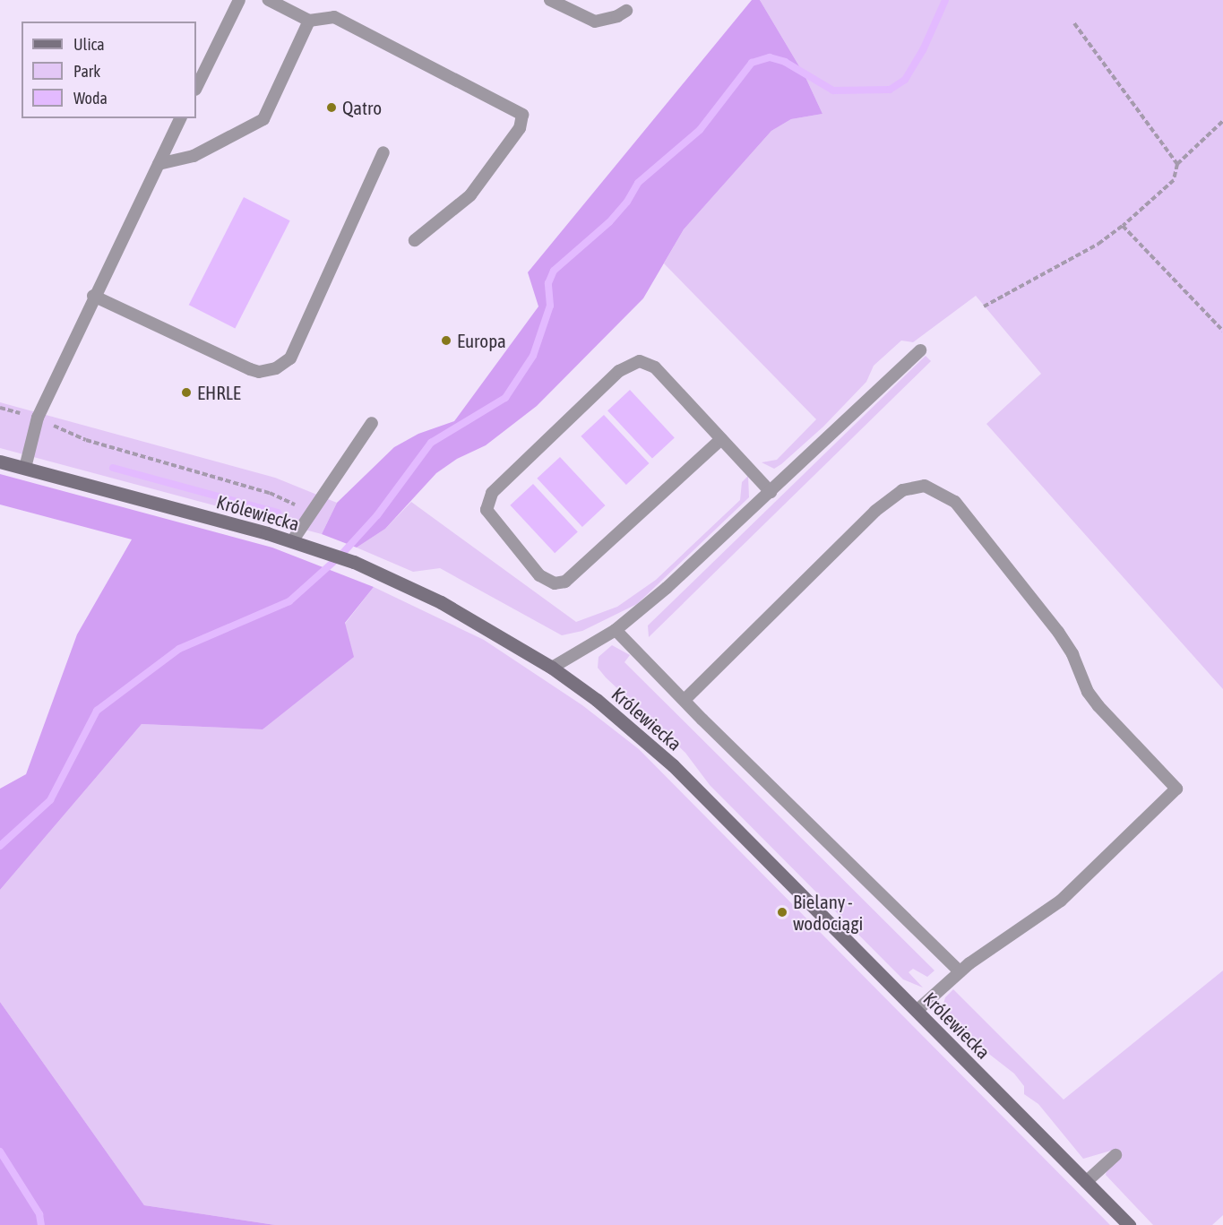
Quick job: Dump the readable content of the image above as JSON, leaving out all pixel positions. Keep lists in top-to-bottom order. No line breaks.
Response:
{"streets":{"main road":["Królewiecka"]},"places":["Qatro","Europa","EHRLE","Bielany - wodociągi"],"legend":["Ulica","Park","Woda"]}
